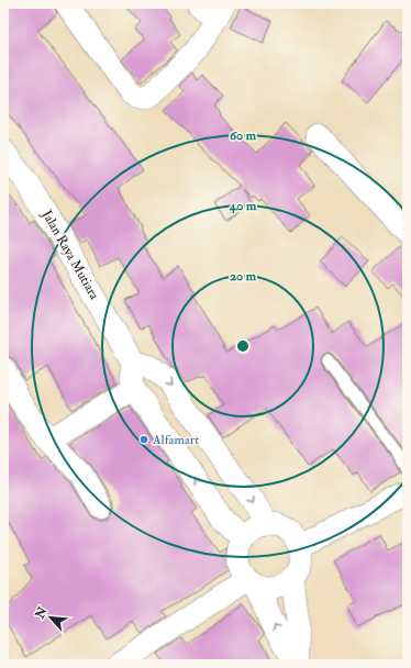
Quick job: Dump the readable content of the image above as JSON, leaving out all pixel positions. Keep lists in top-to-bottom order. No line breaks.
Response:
{"streets":{"street":["Jalan Raya Mutiara"]},"places":["Alfamart"],"north":"top left","rings":["60 m","40 m","20 m"]}
